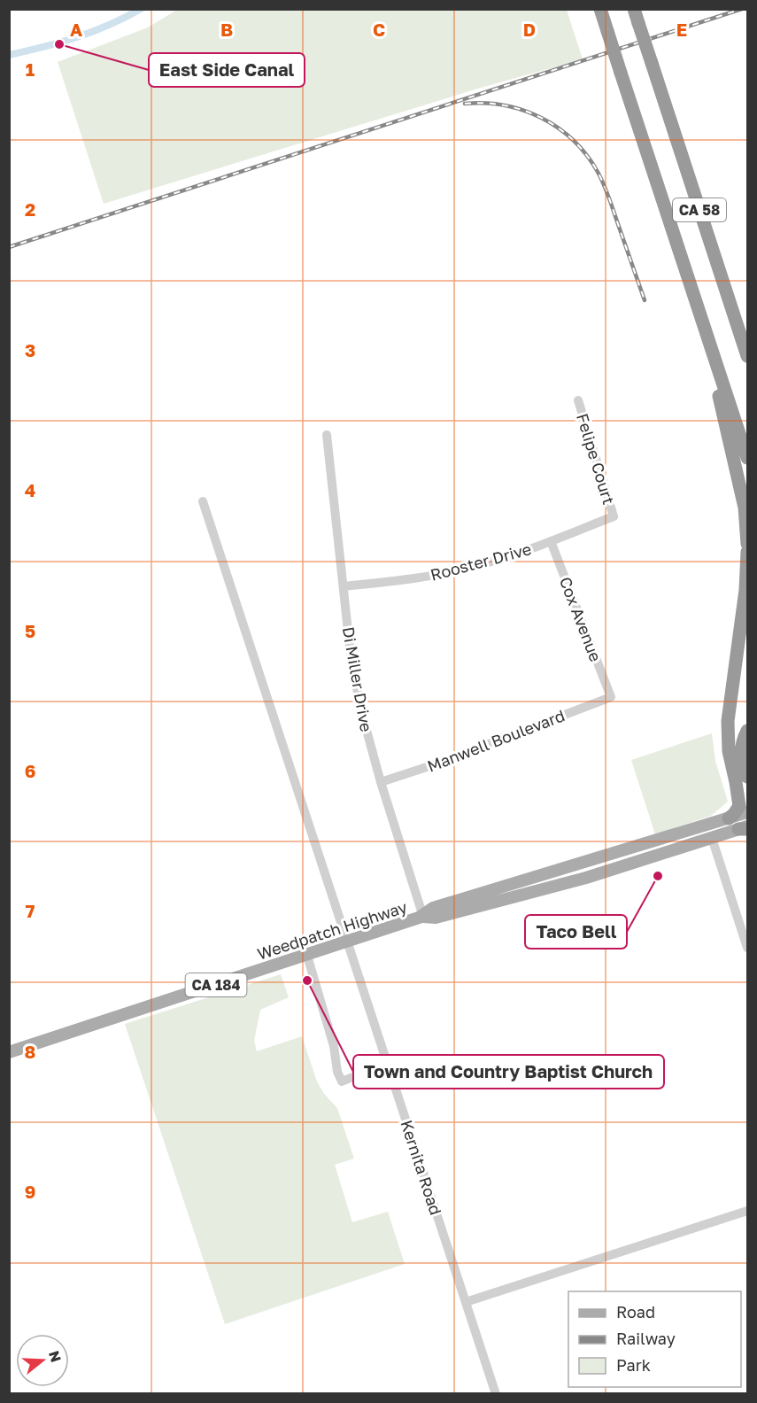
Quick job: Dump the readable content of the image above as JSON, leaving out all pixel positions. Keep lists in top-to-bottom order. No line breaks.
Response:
{"streets":{"highway":["CA 58"],"main road":["Weedpatch Highway","CA 184"],"street":["Felipe Court","Rooster Drive","Cox Avenue","Di Miller Drive","Manwell Boulevard","Kernita Road"]},"crossings":[["Felipe Court","Rooster Drive"],["Rooster Drive","Cox Avenue"],["Rooster Drive","Di Miller Drive"],["Cox Avenue","Manwell Boulevard"],["Di Miller Drive","Manwell Boulevard"],["Di Miller Drive","Weedpatch Highway"],["Weedpatch Highway","Kernita Road"]],"places":["East Side Canal","Taco Bell","Town and Country Baptist Church"],"legend":["Road","Railway","Park"],"north":"right","grid":{"columns":["A","B","C","D","E"],"rows":["1","2","3","4","5","6","7","8","9"]}}
